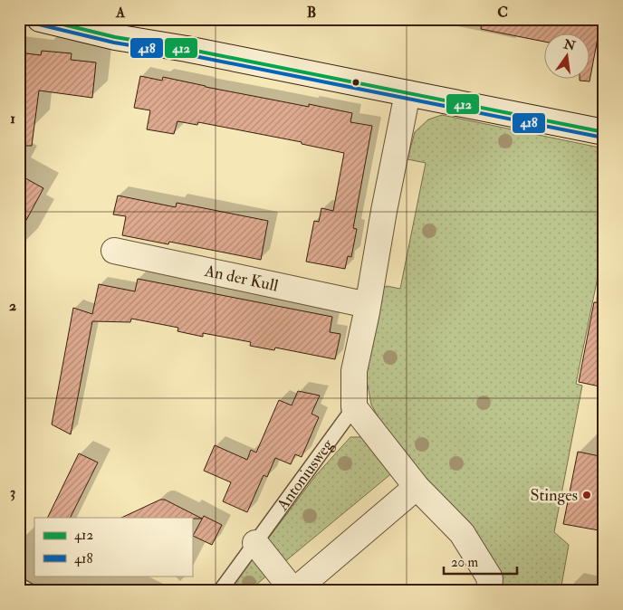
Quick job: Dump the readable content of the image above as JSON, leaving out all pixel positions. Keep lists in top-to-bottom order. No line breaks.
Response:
{"streets":{"street":["An der Kull"],"lane":["Antoniusweg"]},"places":["Stinges"],"lines":["transit line 412","transit line 418"],"legend":["412","418"],"scale_bar":"20 m","north":"top","grid":{"columns":["A","B","C"],"rows":["1","2","3"]}}
